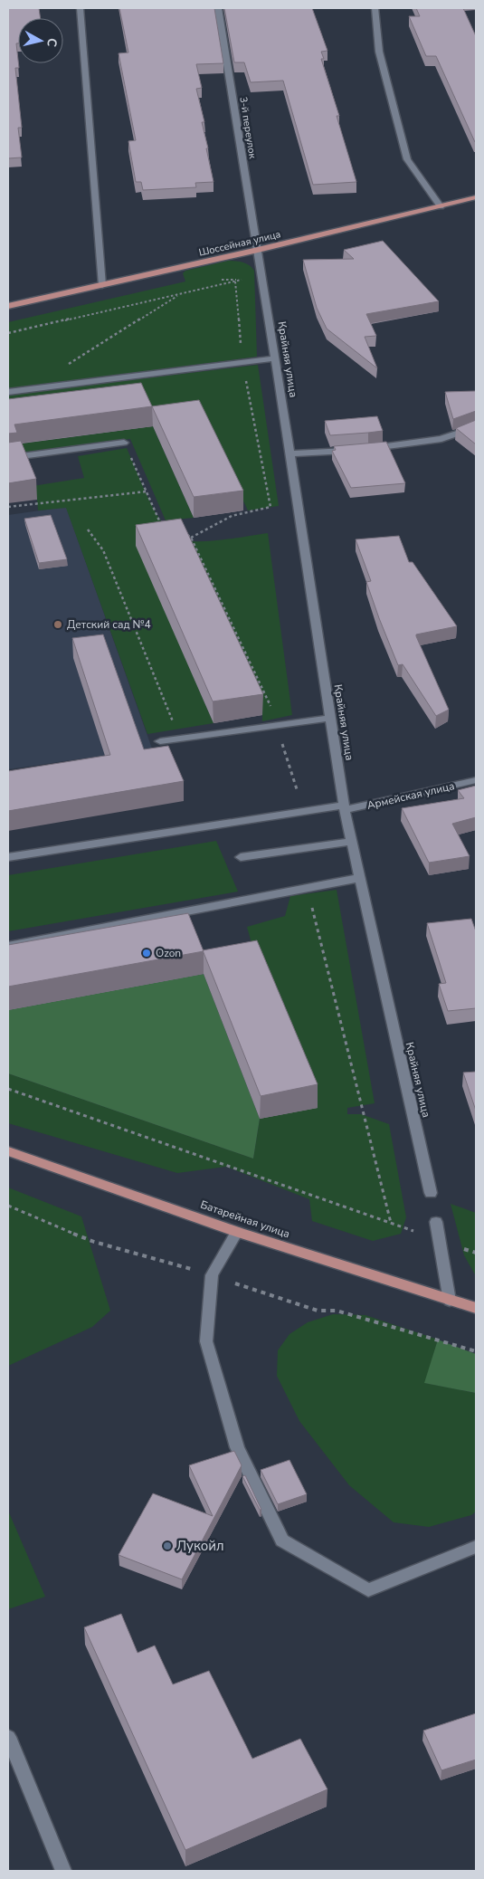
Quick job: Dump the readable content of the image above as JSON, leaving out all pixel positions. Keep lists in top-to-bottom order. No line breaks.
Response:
{"streets":{"main road":["Шоссейная улица","Батарейная улица"],"street":["3-й переулок","Крайняя улица","Армейская улица"]},"crossings":[["3-й переулок","Шоссейная улица"],["3-й переулок","Крайняя улица"],["Шоссейная улица","Крайняя улица"],["Крайняя улица","Армейская улица"]],"places":["Детский сад №4","Ozon","Лукойл"],"north":"right"}
